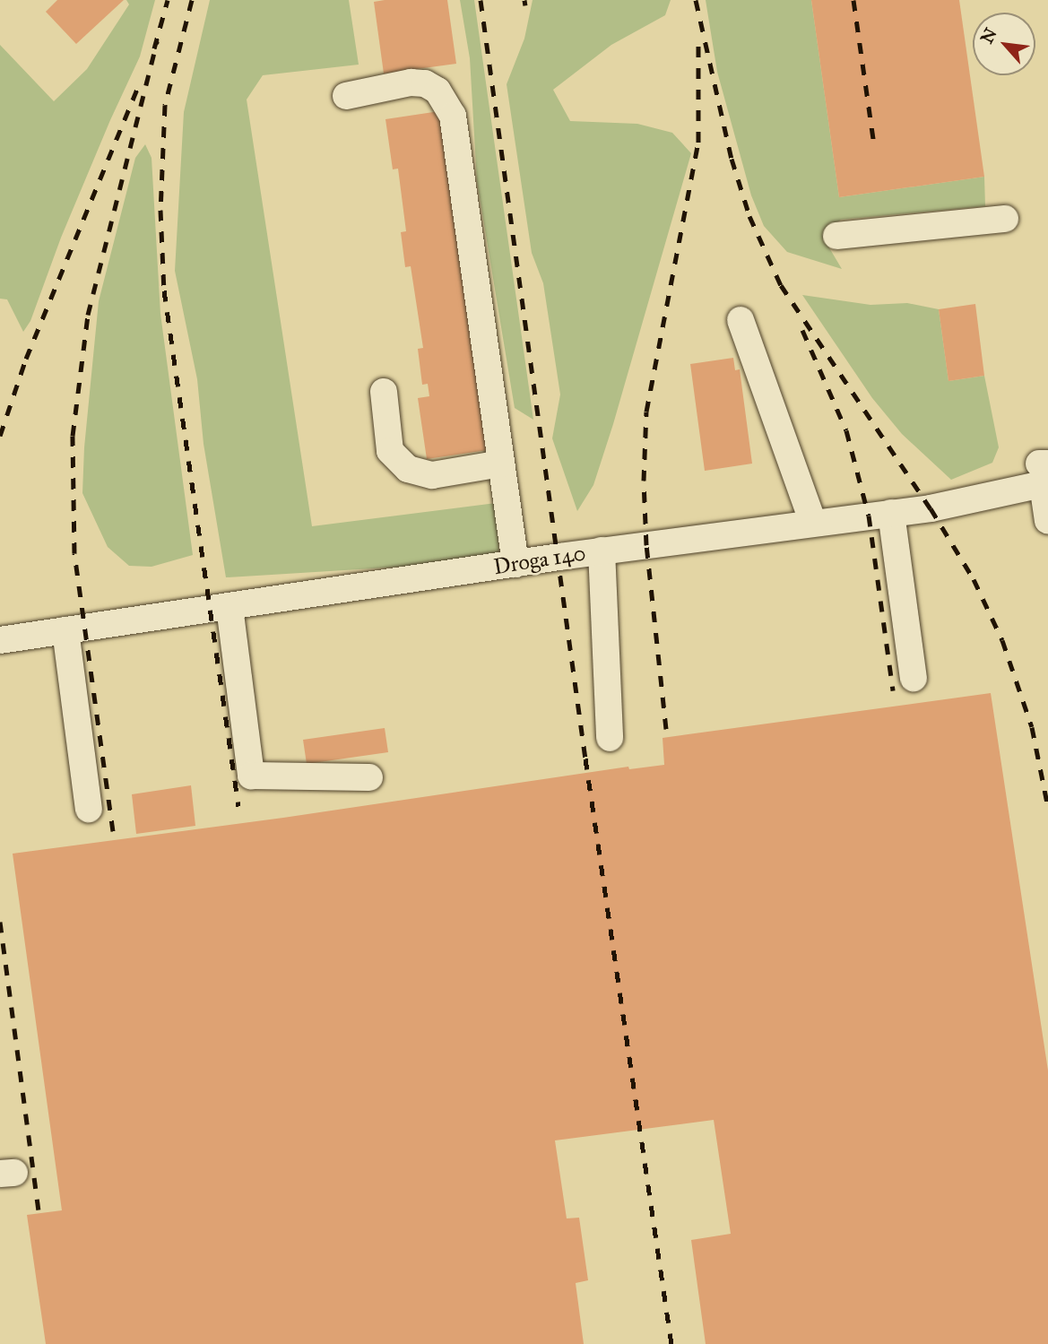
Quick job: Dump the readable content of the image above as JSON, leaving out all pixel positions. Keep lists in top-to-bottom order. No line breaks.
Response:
{"streets":{"lane":["Droga 140"]},"north":"top left"}
